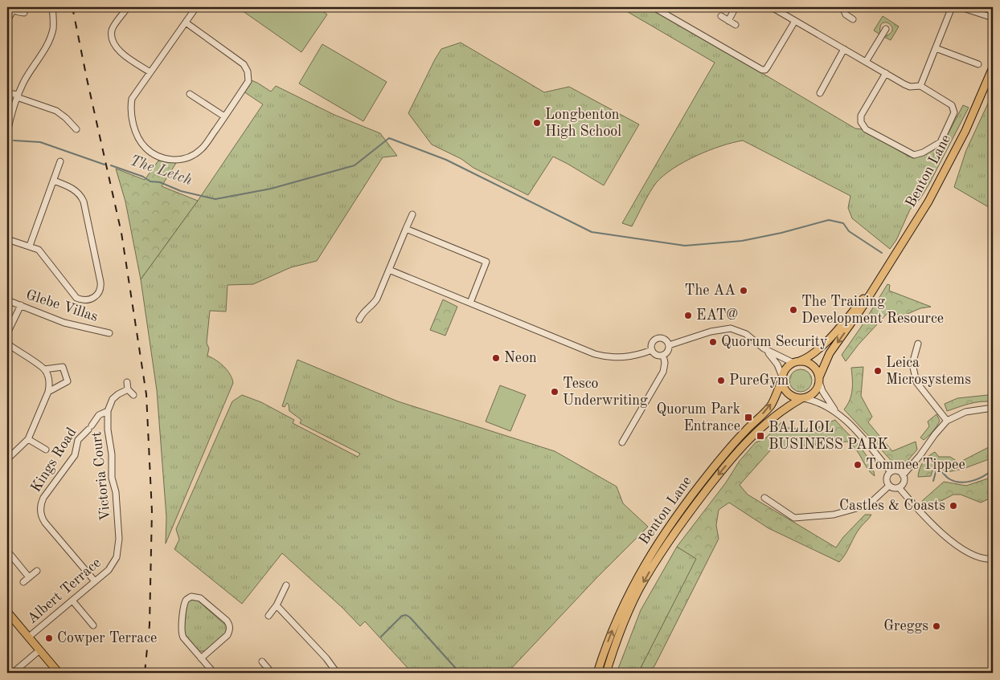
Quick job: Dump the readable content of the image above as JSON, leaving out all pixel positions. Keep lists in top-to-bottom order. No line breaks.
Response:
{"streets":{"main road":["Benton Lane"],"street":["Glebe Villas","Kings Road","Victoria Court","Albert Terrace"]},"crossings":[["Kings Road","Victoria Court"],["Kings Road","Albert Terrace"],["Victoria Court","Albert Terrace"]],"water":["The Letch"],"places":{"other":["Longbenton High School","The AA","The Training Development Resource","EAT@","Quorum Security","Neon","Leica Microsystems","PureGym","Tesco Underwriting","Tommee Tippee","Castles & Coasts","Greggs","Cowper Terrace"],"transit":["Quorum Park Entrance","BALLIOL BUSINESS PARK"]}}
